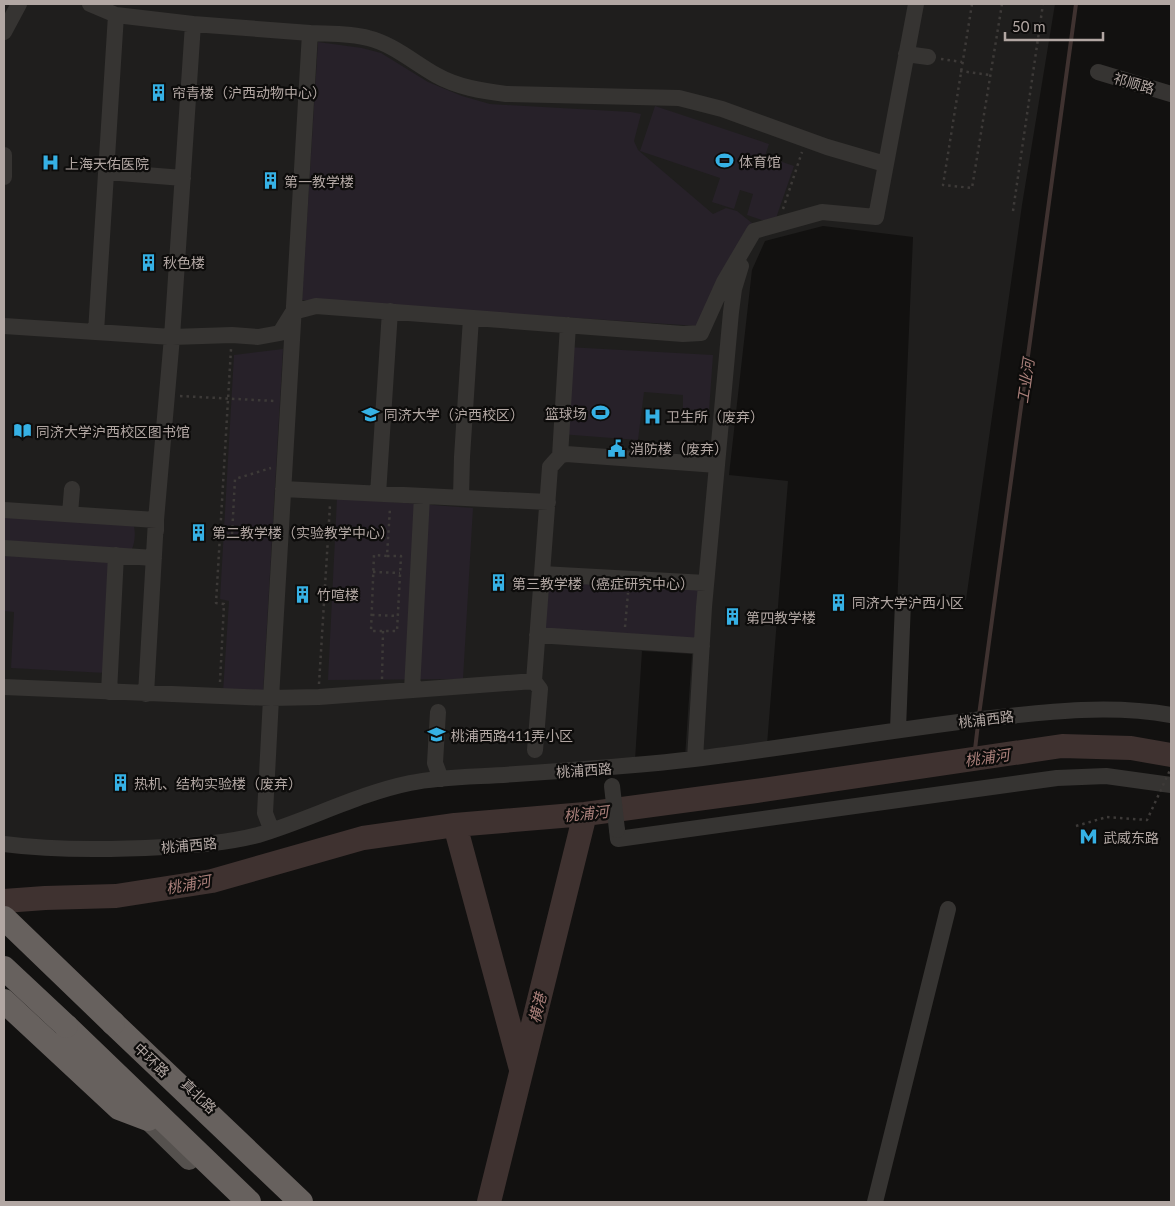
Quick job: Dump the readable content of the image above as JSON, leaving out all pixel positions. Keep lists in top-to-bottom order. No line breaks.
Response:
{"streets":{"highway":["中环路"],"main road":["真北路"],"street":["祁顺路","桃浦西路"]},"water":["工业河","桃浦河","横港"],"places":{"building":["帘青楼（沪西动物中心）","第一教学楼","秋色楼","第二教学楼（实验教学中心）","第三教学楼（癌症研究中心）","竹喧楼","同济大学沪西小区","第四教学楼","热机、结构实验楼（废弃）"],"sports":["体育馆","篮球场"],"hospital":["上海天佑医院","卫生所（废弃）"],"school or university":["同济大学（沪西校区）","桃浦西路411弄小区"],"library":["同济大学沪西校区图书馆"],"public building":["消防楼（废弃）"],"metro station":["武威东路"]},"scale_bar":"50 m"}
